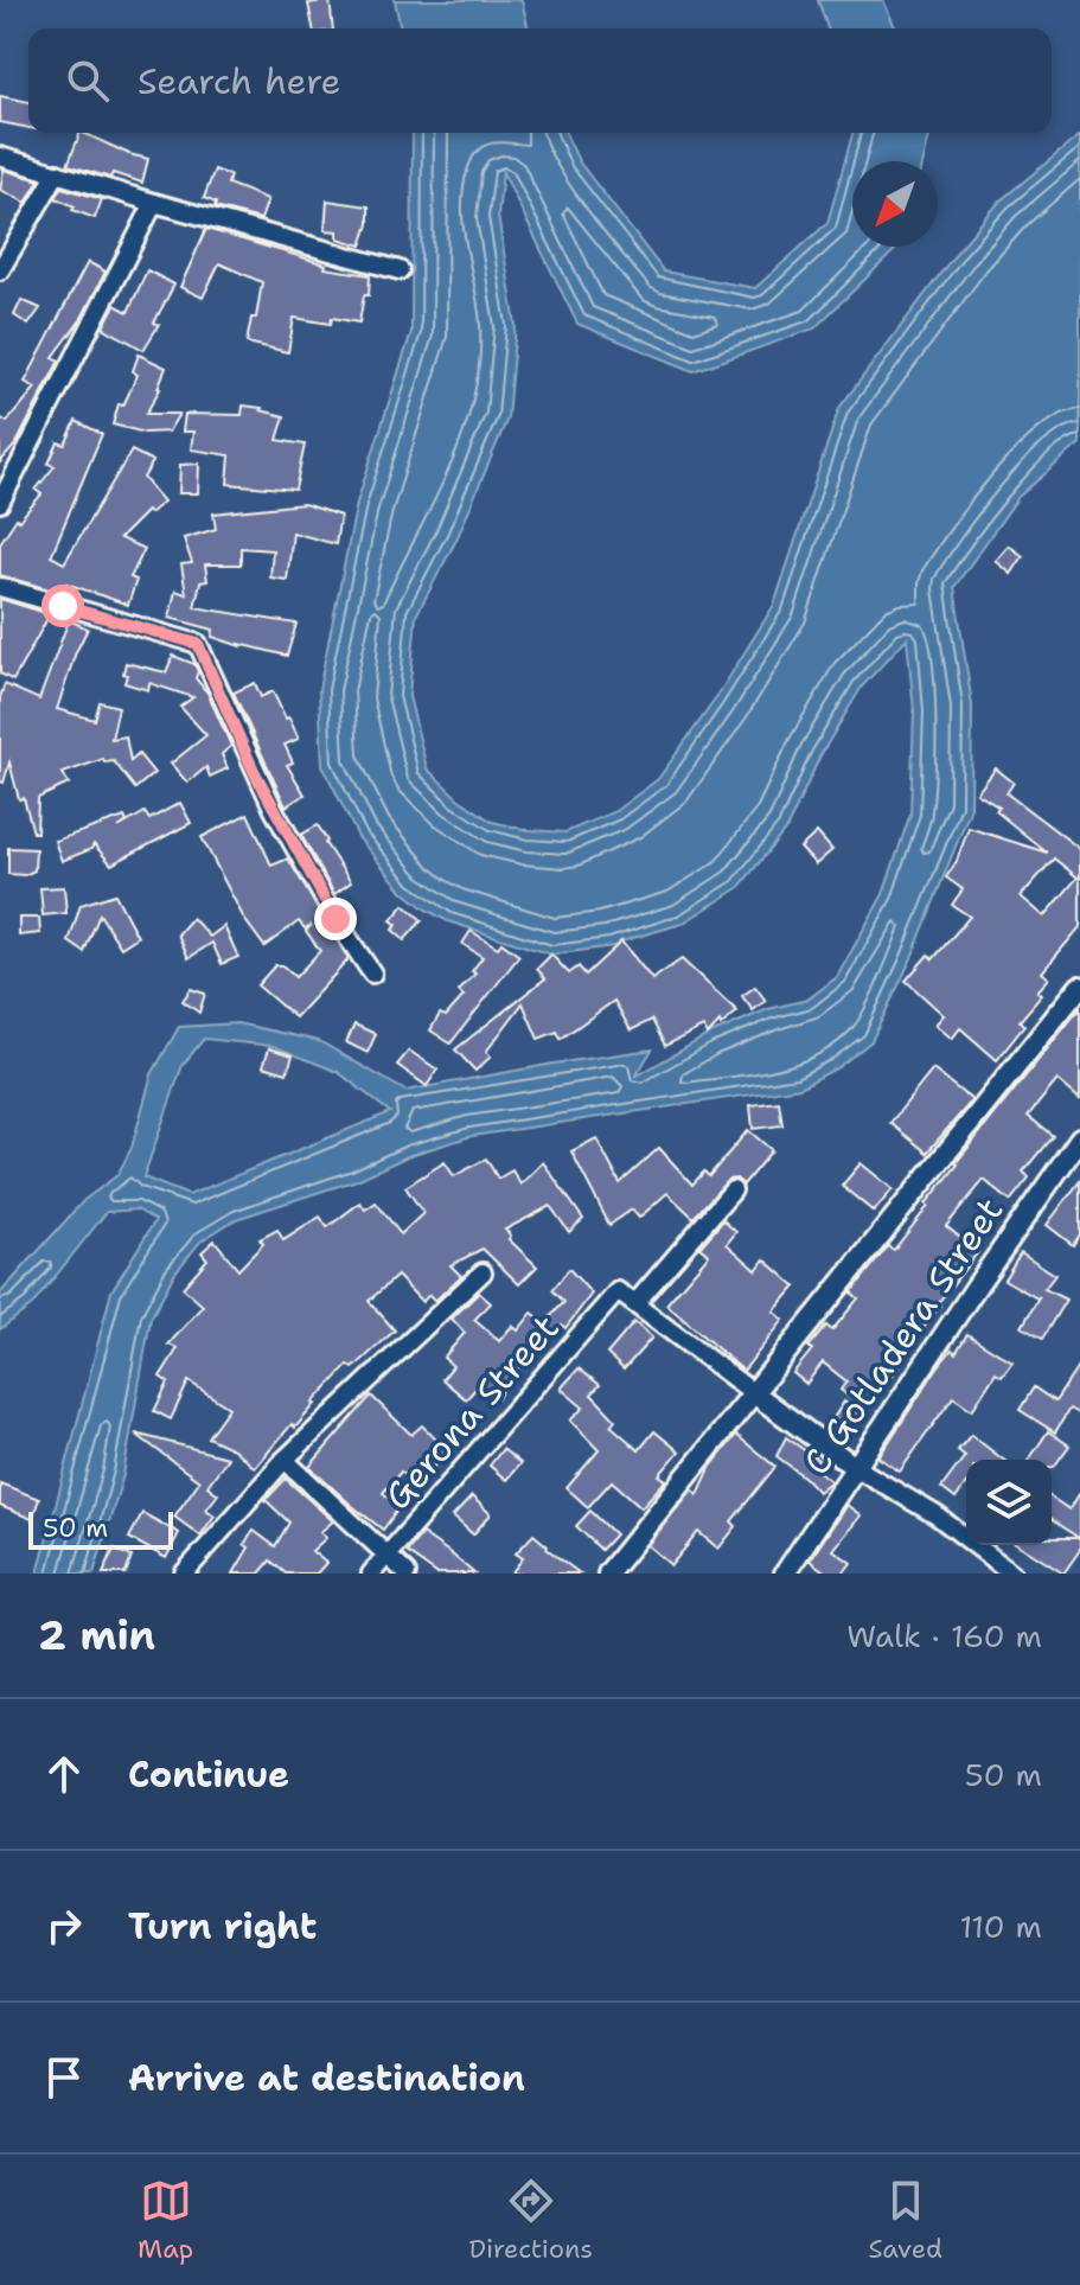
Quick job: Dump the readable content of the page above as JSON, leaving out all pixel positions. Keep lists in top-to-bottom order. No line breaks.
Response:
{"streets":{"street":["C Gotladera Street","Gerona Street"]},"scale_bar":"50 m","north":"bottom left","page":{"search":"Search here","scale":"50 m","heading":["2 min","Walk · 160 m"],"list":[["Continue","50 m"],["Turn right","110 m"],"Arrive at destination"],"nav":["Map","Directions","Saved"]}}
